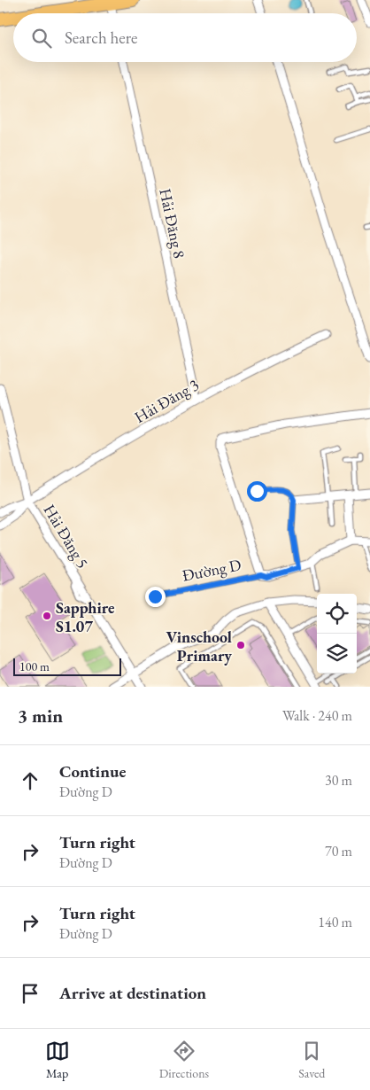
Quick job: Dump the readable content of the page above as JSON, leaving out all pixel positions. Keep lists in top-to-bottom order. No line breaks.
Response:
{"streets":{"street":["Hải Đăng 8","Hải Đăng 3","Hải Đăng 5","Đường D"]},"crossings":[["Hải Đăng 8","Hải Đăng 3"],["Hải Đăng 3","Hải Đăng 5"]],"places":["Sapphire S1.07","Vinschool Primary"],"scale_bar":"100 m","page":{"search":"Search here","scale":"100 m","heading":["3 min","Walk · 240 m"],"list":[["Continue","Đường D","30 m"],["Turn right","Đường D","70 m"],["Turn right","Đường D","140 m"],"Arrive at destination"],"nav":["Map","Directions","Saved"]}}
